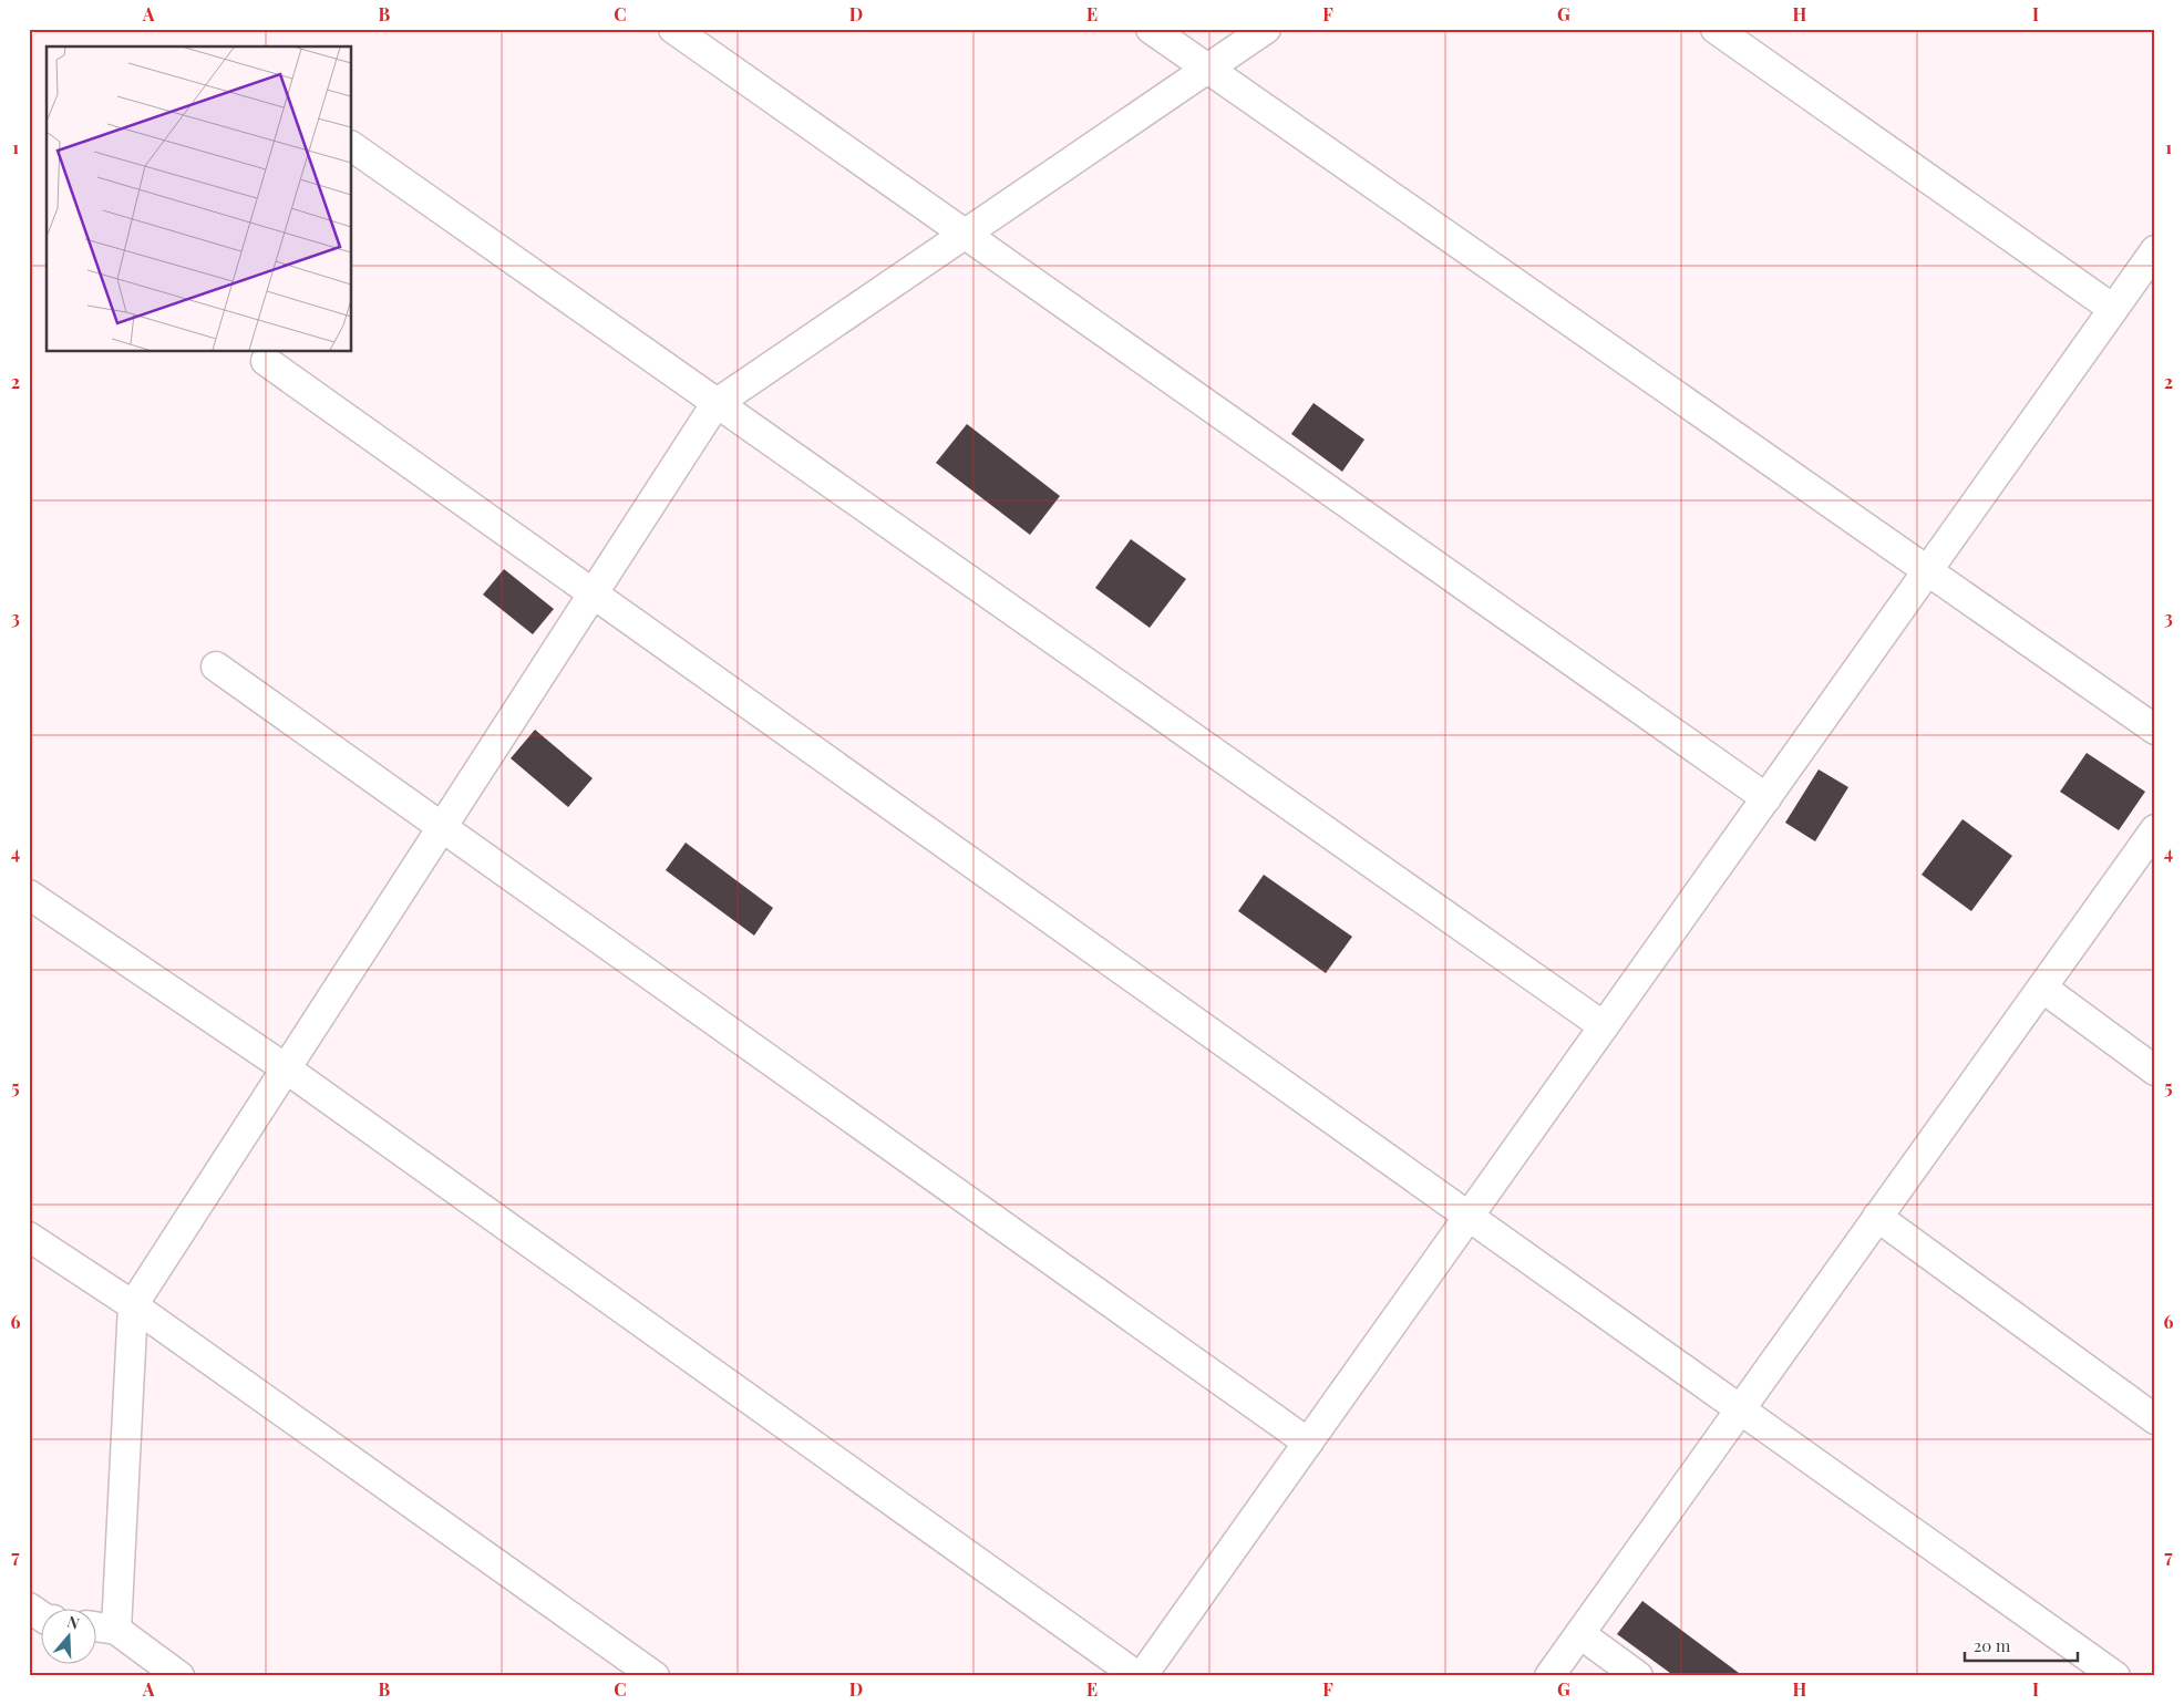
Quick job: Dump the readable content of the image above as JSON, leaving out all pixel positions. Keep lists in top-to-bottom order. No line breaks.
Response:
{"scale_bar":"20 m","north":"top","grid":{"columns":["A","B","C","D","E","F","G","H","I"],"rows":["1","2","3","4","5","6","7"]}}
